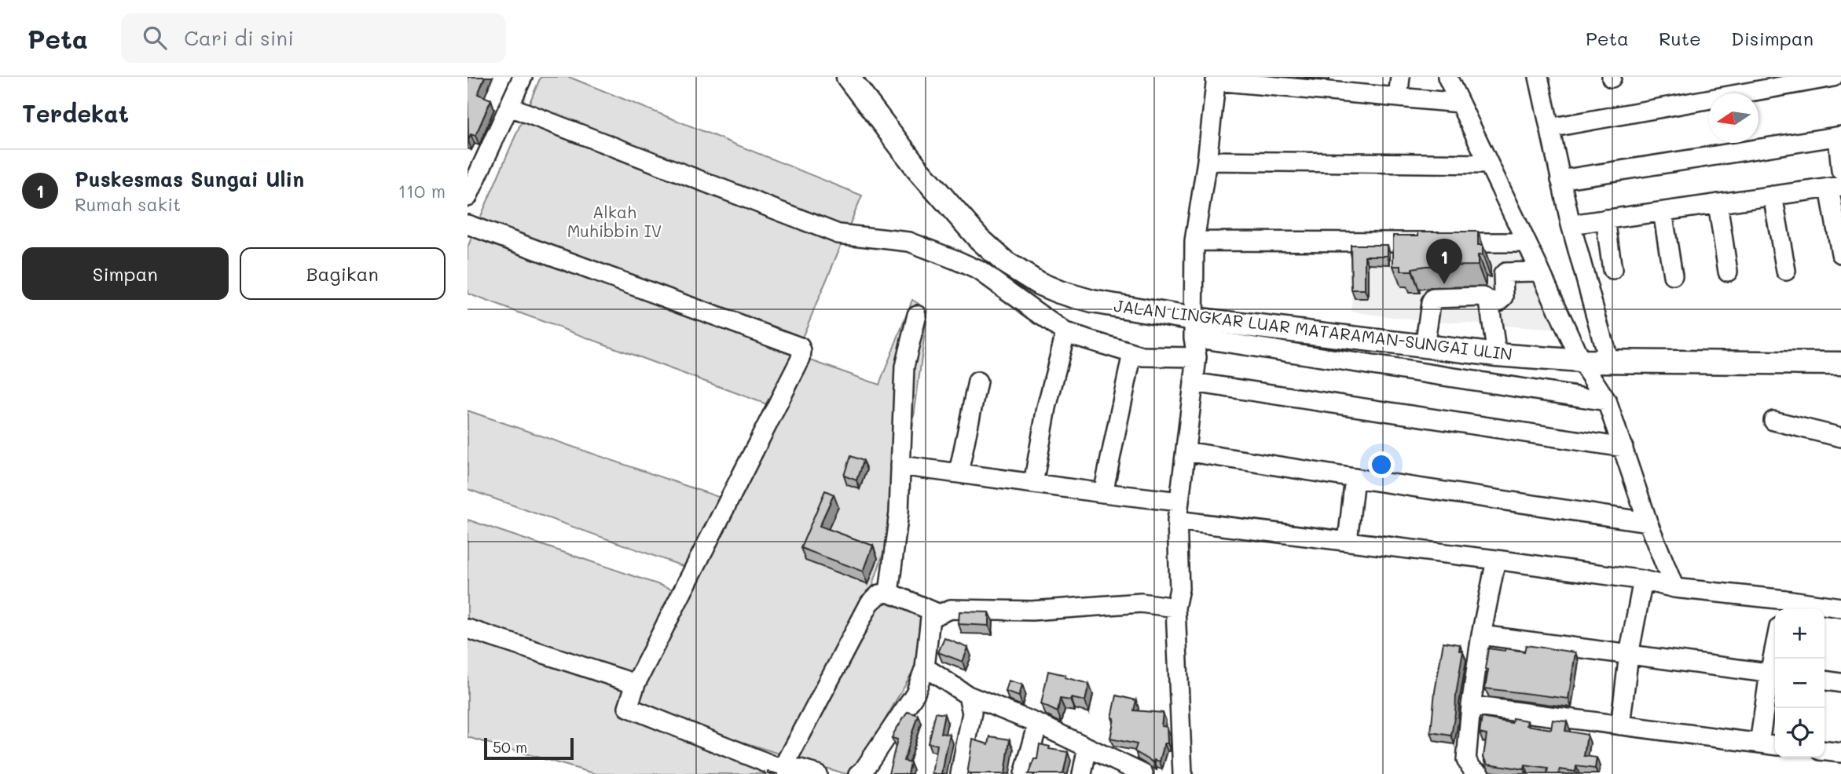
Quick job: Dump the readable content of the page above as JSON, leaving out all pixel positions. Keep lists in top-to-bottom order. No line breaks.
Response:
{"streets":{"main road":["JALAN LINGKAR LUAR MATARAMAN-SUNGAI ULIN"]},"parks":["Alkah Muhibbin IV"],"scale_bar":"50 m","north":"left","page":{"header":"Peta","search":"Cari di sini","nav":["Peta","Rute","Disimpan"],"heading":"Terdekat","list":[{"mark":"1","name":"Puskesmas Sungai Ulin","note":"Rumah sakit","value":"110 m"}],"buttons":["Simpan","Bagikan"],"pins":"1","map_buttons":["+","−"],"scale":"50 m"}}
